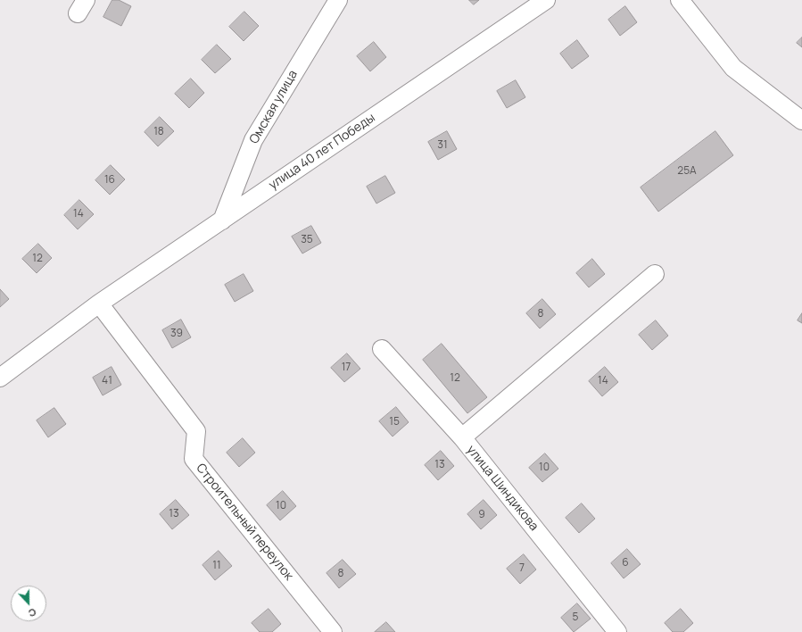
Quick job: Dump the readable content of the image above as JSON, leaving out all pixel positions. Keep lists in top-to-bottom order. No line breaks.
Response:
{"streets":{"street":["Омская улица","улица 40 лет Победы","улица Шиндикова","Строительный переулок"]},"crossings":[["Омская улица","улица 40 лет Победы"],["улица 40 лет Победы","Строительный переулок"]],"house_numbers":["18","31","25А","16","14","35","12","8","39","17","12","41","14","15","13","10","10","13","9","6","11","7","8","5"],"north":"bottom"}
